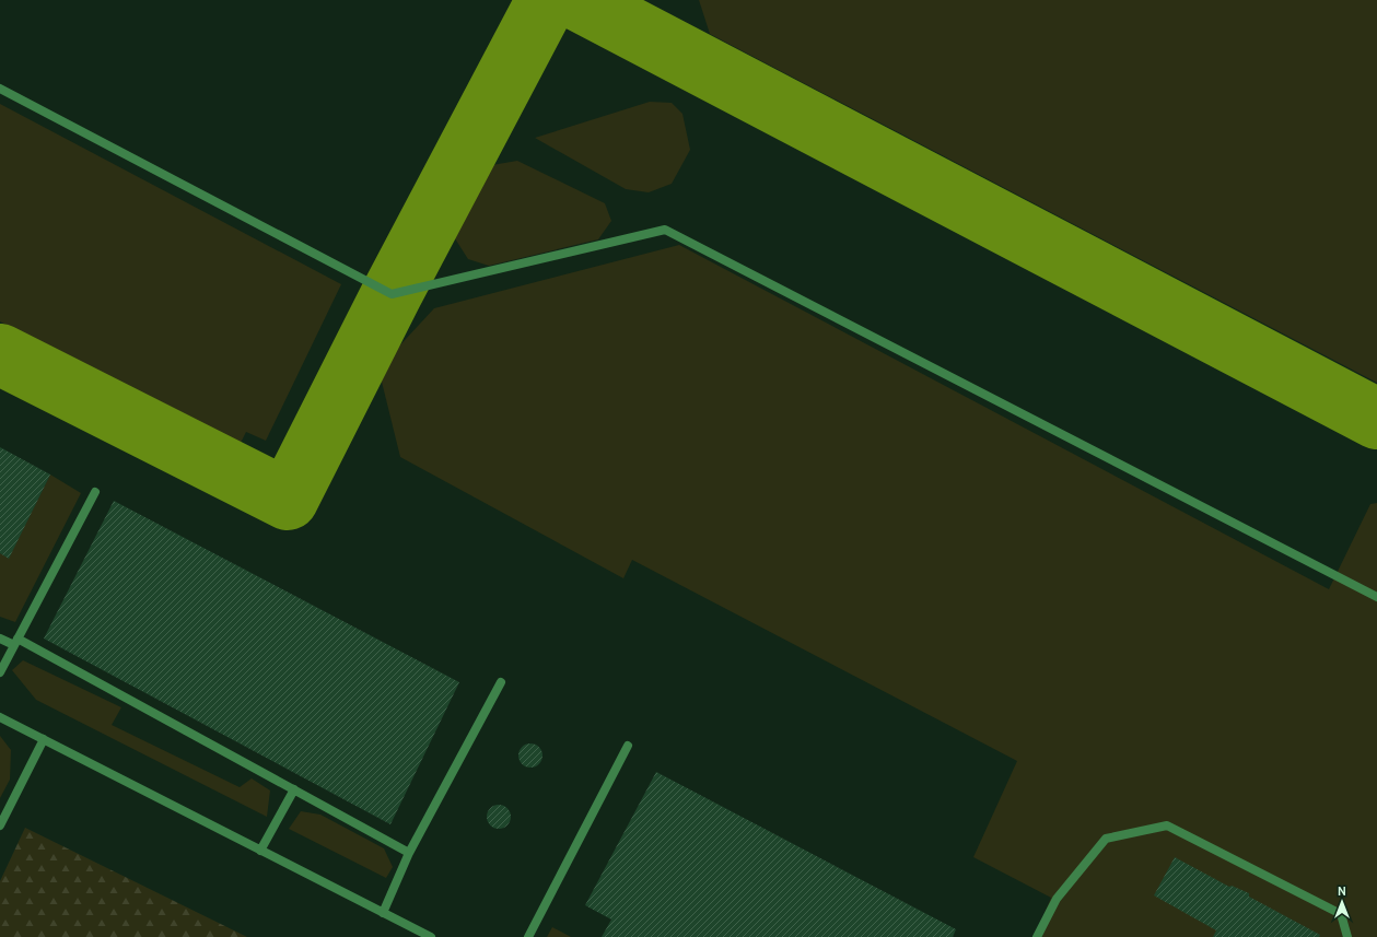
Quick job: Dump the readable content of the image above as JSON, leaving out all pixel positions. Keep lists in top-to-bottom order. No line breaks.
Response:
{"north":"top"}
